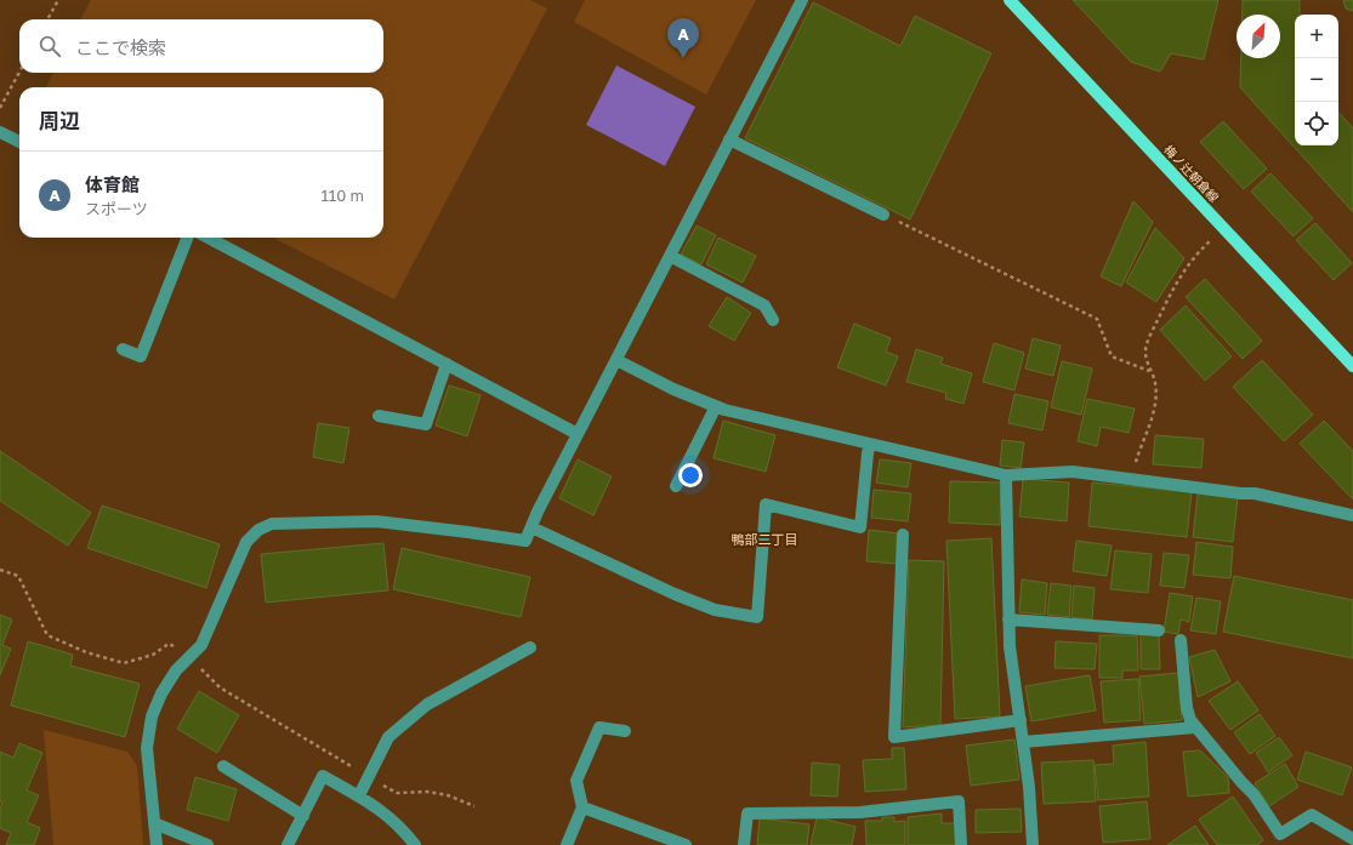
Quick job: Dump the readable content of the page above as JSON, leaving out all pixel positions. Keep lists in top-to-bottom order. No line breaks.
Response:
{"streets":{"main road":["梅ノ辻朝倉線"]},"districts":["鴨部二丁目"],"north":"top right","page":{"map_buttons":["+","−"],"pins":"A","search":"ここで検索","heading":"周辺","list":[{"mark":"A","name":"体育館","note":"スポーツ","value":"110 m"}]}}
